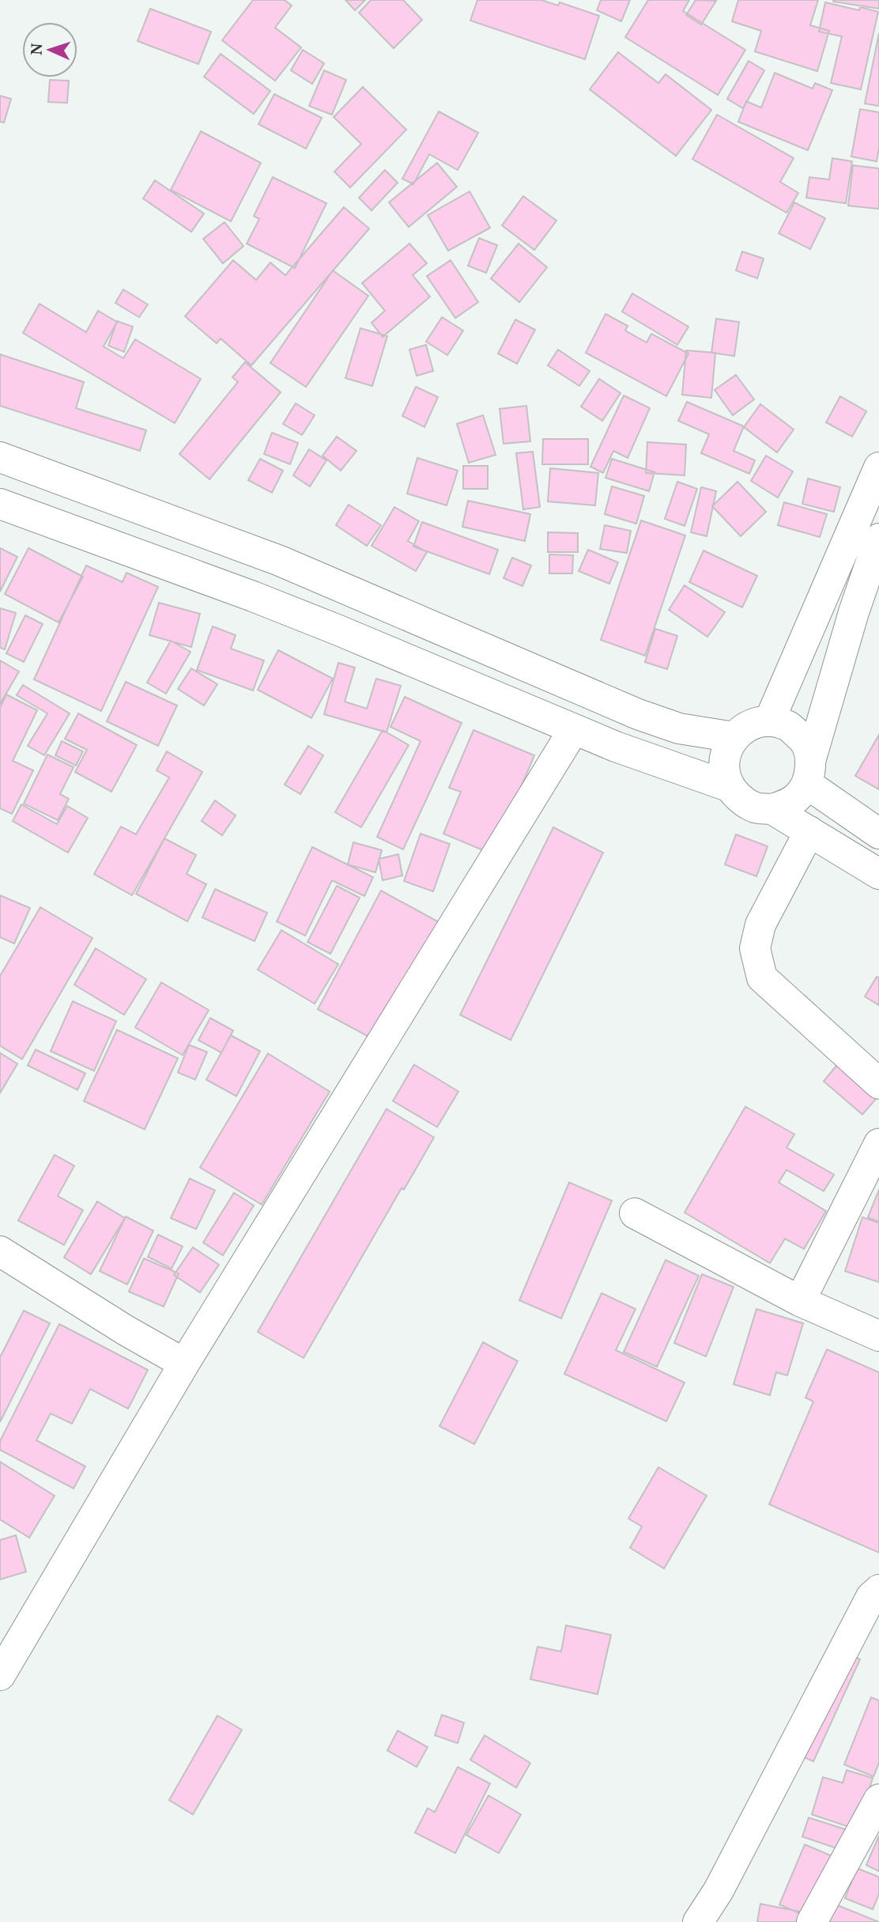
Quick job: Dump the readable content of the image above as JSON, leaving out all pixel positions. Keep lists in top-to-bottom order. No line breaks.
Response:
{"north":"left"}
